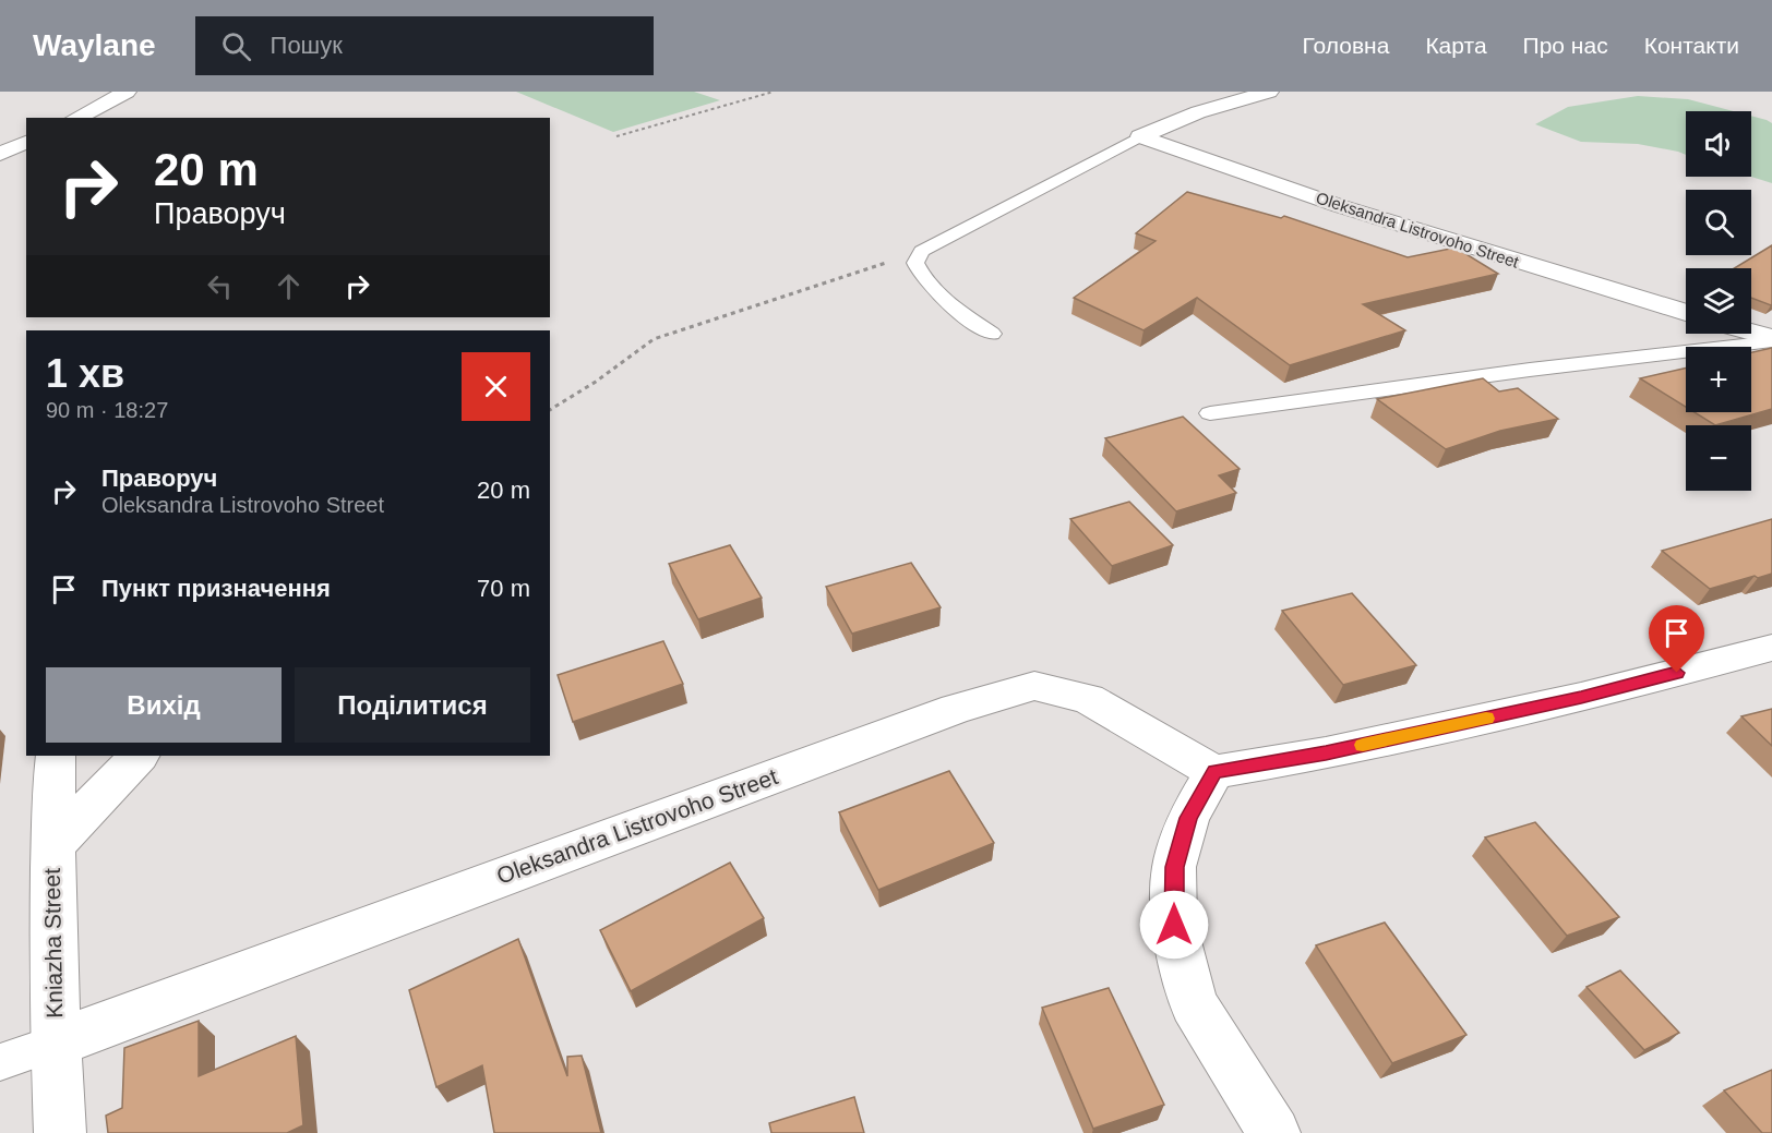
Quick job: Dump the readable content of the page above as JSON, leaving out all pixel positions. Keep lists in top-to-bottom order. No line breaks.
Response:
{"streets":{"street":["Oleksandra Listrovoho Street","Kniazha Street"]},"crossings":[["Oleksandra Listrovoho Street","Kniazha Street"]],"page":{"header":"Waylane","search":"Пошук","nav":["Головна","Карта","Про нас","Контакти"],"map_buttons":["+","−"],"turn":["20 m","Праворуч"],"heading":["1 хв","90 m · 18:27"],"list":[{"name":"Праворуч","note":"Oleksandra Listrovoho Street","value":"20 m"},{"name":"Пункт призначення","value":"70 m"}],"buttons":["Вихід","Поділитися"]}}
